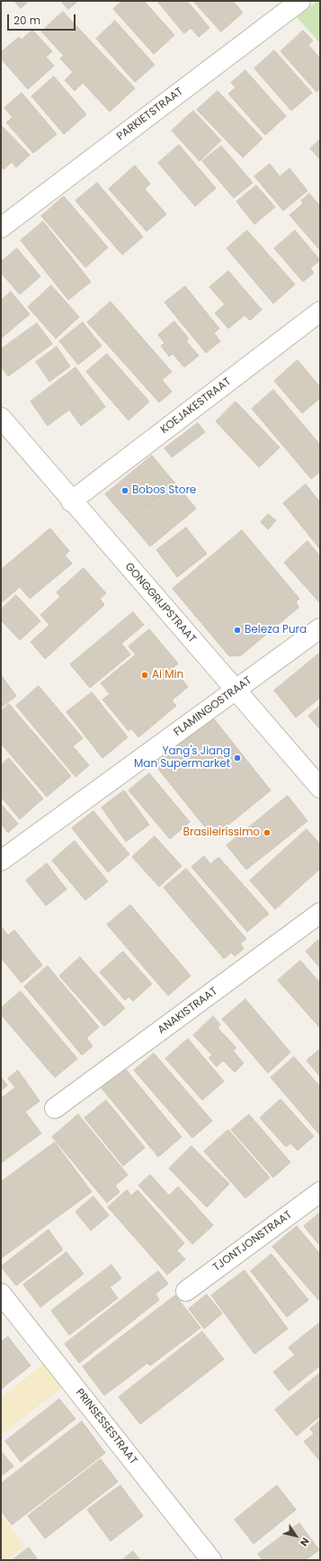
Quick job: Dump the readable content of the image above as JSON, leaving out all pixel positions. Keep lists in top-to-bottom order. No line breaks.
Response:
{"streets":{"street":["PARKIETSTRAAT","KOEJAKESTRAAT","GONGGRIJPSTRAAT","FLAMINGOSTRAAT","ANAKISTRAAT","TJONTJONSTRAAT","PRINSESSESTRAAT"]},"crossings":[["KOEJAKESTRAAT","GONGGRIJPSTRAAT"],["GONGGRIJPSTRAAT","FLAMINGOSTRAAT"]],"places":["Bobos Store","Beleza Pura","Ai Min","Yang's Jiang Man Supermarket","Brasileiríssimo"],"scale_bar":"20 m","north":"bottom right"}
